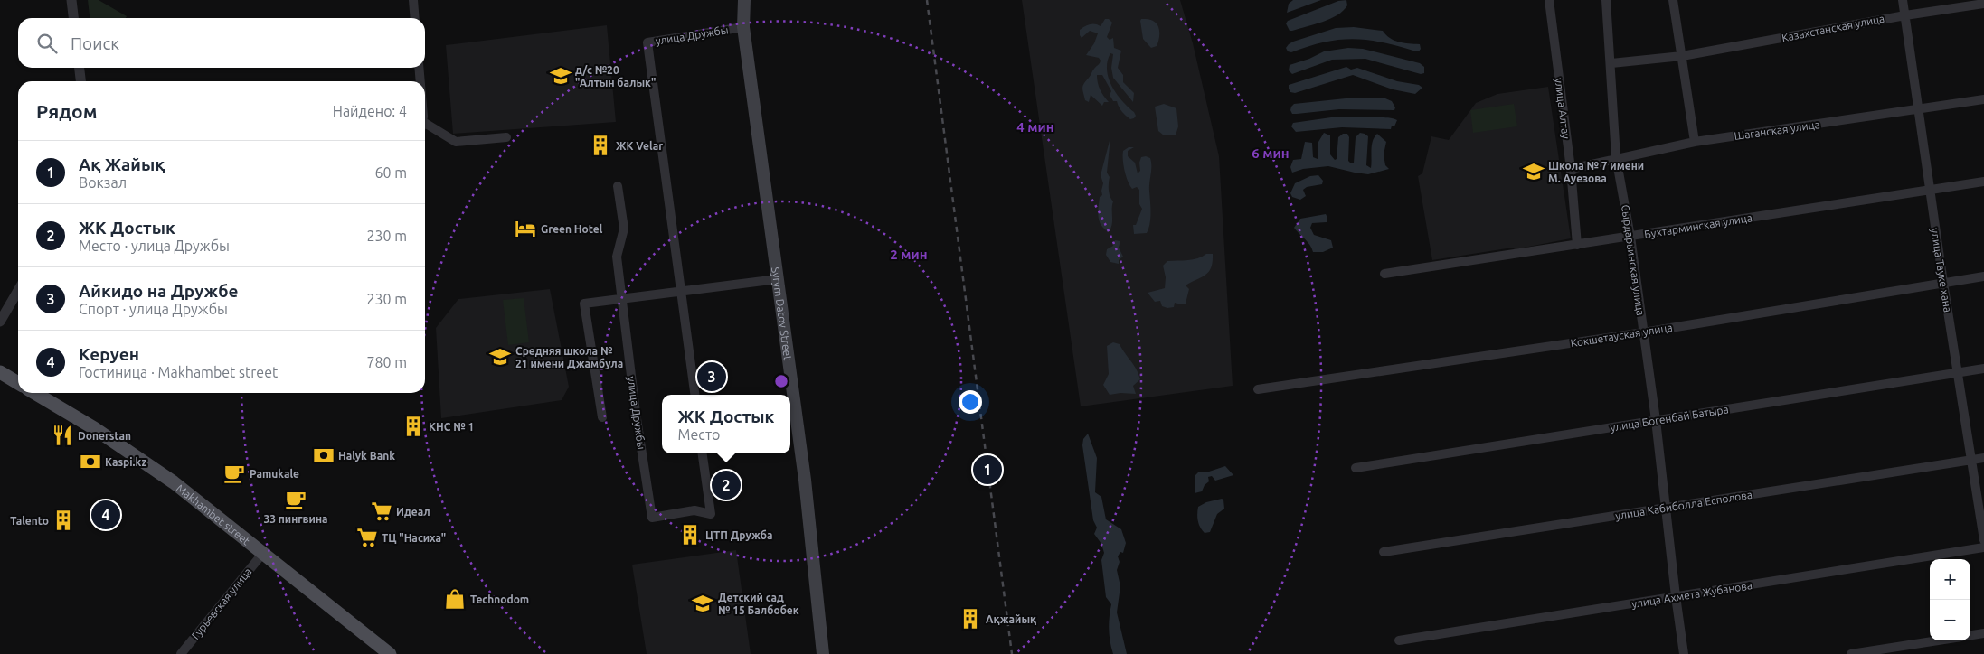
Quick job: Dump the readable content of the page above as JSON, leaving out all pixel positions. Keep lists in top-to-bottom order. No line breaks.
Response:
{"streets":{"main road":["Syrym Datov Street","Makhambet street"],"street":["Казахстанская улица","улица Дружбы","улица Алтау","Шаганская улица","Бухтарминская улица","Сырдарьинская улица","улица Тауке хана","Кокшетауская улица","улица Богенбай Батыра","улица Кабиболла Есполова","улица Ахмета Жубанова","Гурьевская улица"]},"crossings":[["Казахстанская улица","Сырдарьинская улица"],["Казахстанская улица","улица Тауке хана"],["улица Дружбы","Syrym Datov Street"],["улица Алтау","Шаганская улица"],["улица Алтау","Бухтарминская улица"],["Шаганская улица","Сырдарьинская улица"],["Шаганская улица","улица Тауке хана"],["Бухтарминская улица","Сырдарьинская улица"],["Бухтарминская улица","улица Тауке хана"],["Сырдарьинская улица","Кокшетауская улица"],["Сырдарьинская улица","улица Богенбай Батыра"],["Сырдарьинская улица","улица Кабиболла Есполова"],["Сырдарьинская улица","улица Ахмета Жубанова"],["улица Тауке хана","Кокшетауская улица"],["улица Тауке хана","улица Богенбай Батыра"],["улица Тауке хана","улица Кабиболла Есполова"],["Makhambet street","Гурьевская улица"]],"places":{"school or university":["д/с №20 \"Алтын балык\"","Школа № 7 имени М. Ауезова","Средняя школа № 21 имени Джамбула","Детский сад № 15 Балбобек"],"building":["ЖК Velar","КНС № 1","Talento","ЦТП Дружба","Ақжайық"],"hotel":["Green Hotel"],"restaurant":["Donerstan"],"bank":["Halyk Bank","Kaspi.kz"],"cafe":["Pamukale","33 пингвина"],"supermarket":["Идеал","ТЦ \"Насиха\""],"shop":["Technodom"]},"page":{"search":"Поиск","heading":["Рядом","Найдено: 4"],"list":[{"mark":"1","name":"Ақ Жайық","note":"Вокзал","value":"60 m"},{"mark":"2","name":"ЖК Достык","note":"Место · улица Дружбы","value":"230 m"},{"mark":"3","name":"Айкидо на Дружбе","note":"Спорт · улица Дружбы","value":"230 m"},{"mark":"4","name":"Керуен","note":"Гостиница · Makhambet street","value":"780 m"}],"pins":["3","1","2","4"],"popup":["ЖК Достык","Место"],"map_buttons":["+","−"]},"rings":["4 мин","6 мин","2 мин"]}
